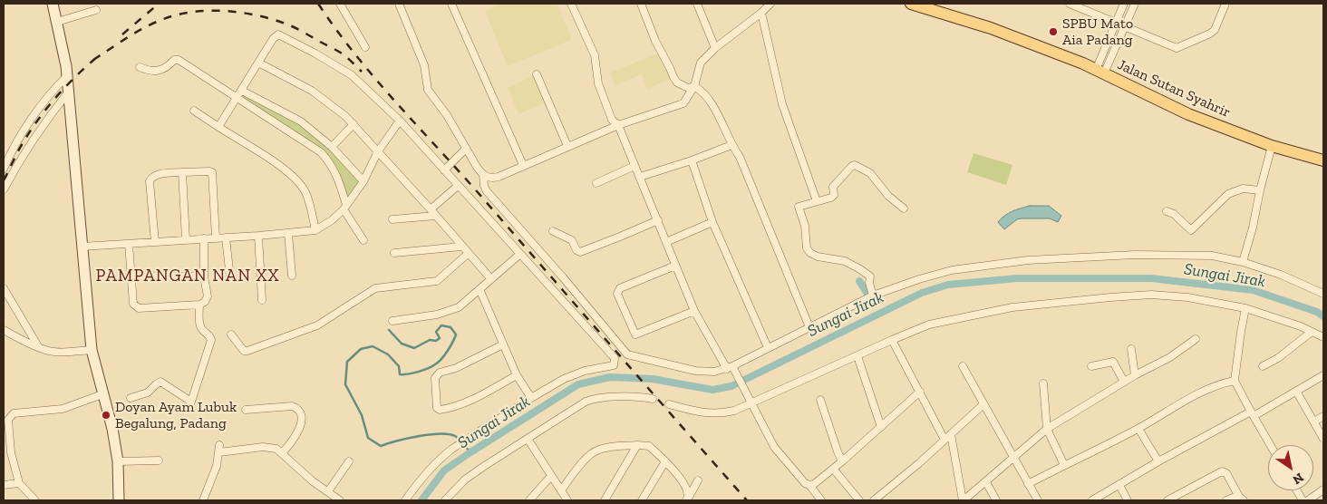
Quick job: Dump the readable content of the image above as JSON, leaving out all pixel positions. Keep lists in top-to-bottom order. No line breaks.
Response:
{"streets":{"main road":["Jalan Sutan Syahrir"]},"districts":["PAMPANGAN NAN XX"],"water":["Sungai Jirak"],"places":["SPBU Mato Aia Padang","Doyan Ayam Lubuk Begalung, Padang"],"north":"bottom right"}
